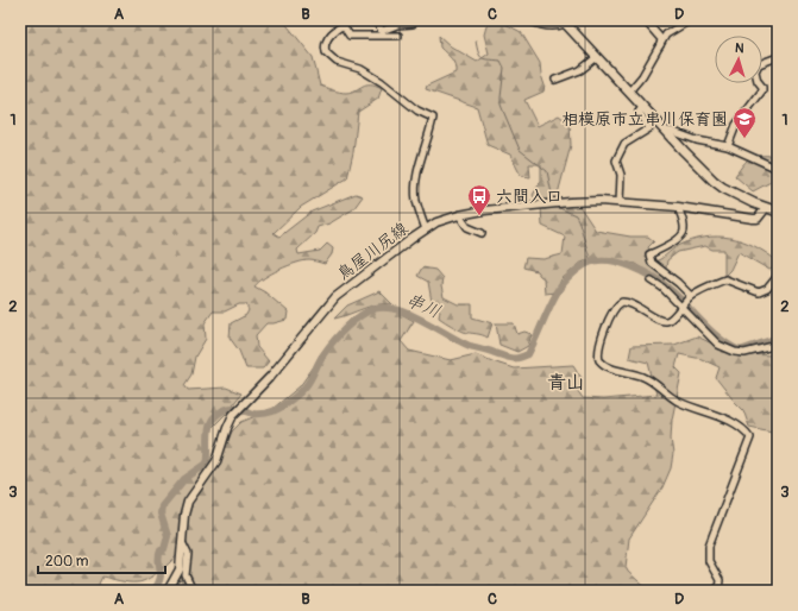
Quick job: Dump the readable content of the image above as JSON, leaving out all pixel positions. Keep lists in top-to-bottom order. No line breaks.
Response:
{"streets":{"main road":["鳥屋川尻線"]},"districts":["青山"],"water":["串川"],"places":{"school or university":["相模原市立串川保育園"],"bus stop":["六間入口"]},"scale_bar":"200 m","north":"top","grid":{"columns":["A","B","C","D"],"rows":["1","2","3"]}}
